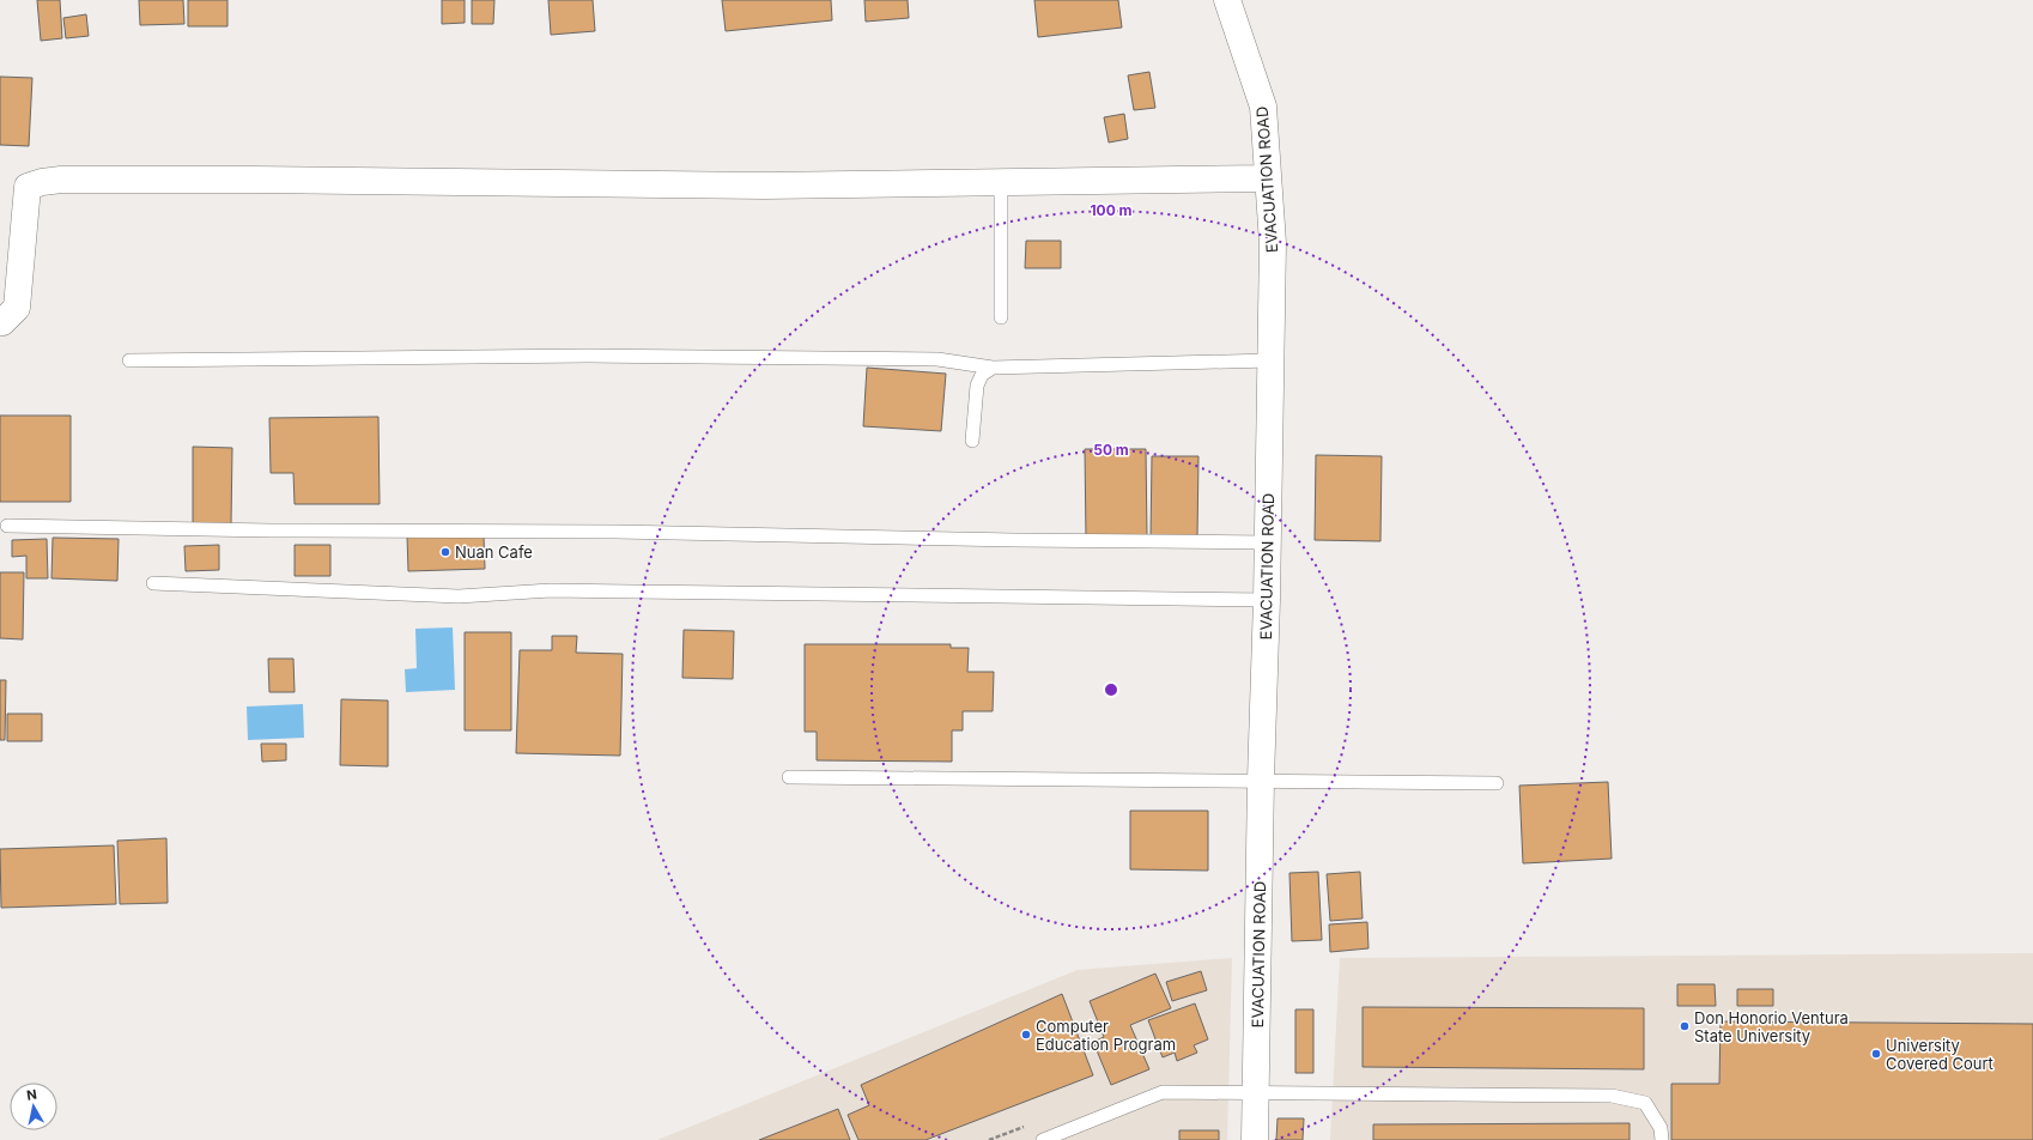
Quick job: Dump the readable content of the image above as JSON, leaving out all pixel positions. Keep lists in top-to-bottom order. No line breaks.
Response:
{"streets":{"street":["EVACUATION ROAD"]},"places":["Nuan Cafe","Don Honorio Ventura State University","Computer Education Program","University Covered Court"],"north":"top","rings":["100 m","50 m"]}
